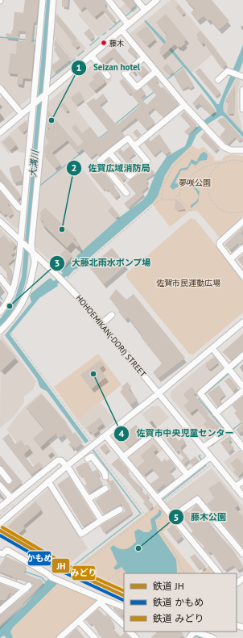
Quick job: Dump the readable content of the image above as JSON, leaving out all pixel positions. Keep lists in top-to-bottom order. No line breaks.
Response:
{"streets":{"street":["HOHOEMIKAN(-DORI) STREET"]},"water":["大溝川"],"parks":["夢咲公園","佐賀市民運動広場"],"places":["藤木","Seizan hotel","佐賀広域消防局","大藤北雨水ポンプ場","佐賀市中央児童センター","藤木公園"],"lines":["rail line みどり","rail line JH","rail line かもめ"],"legend":["鉄道 JH","鉄道 かもめ","鉄道 みどり"]}
